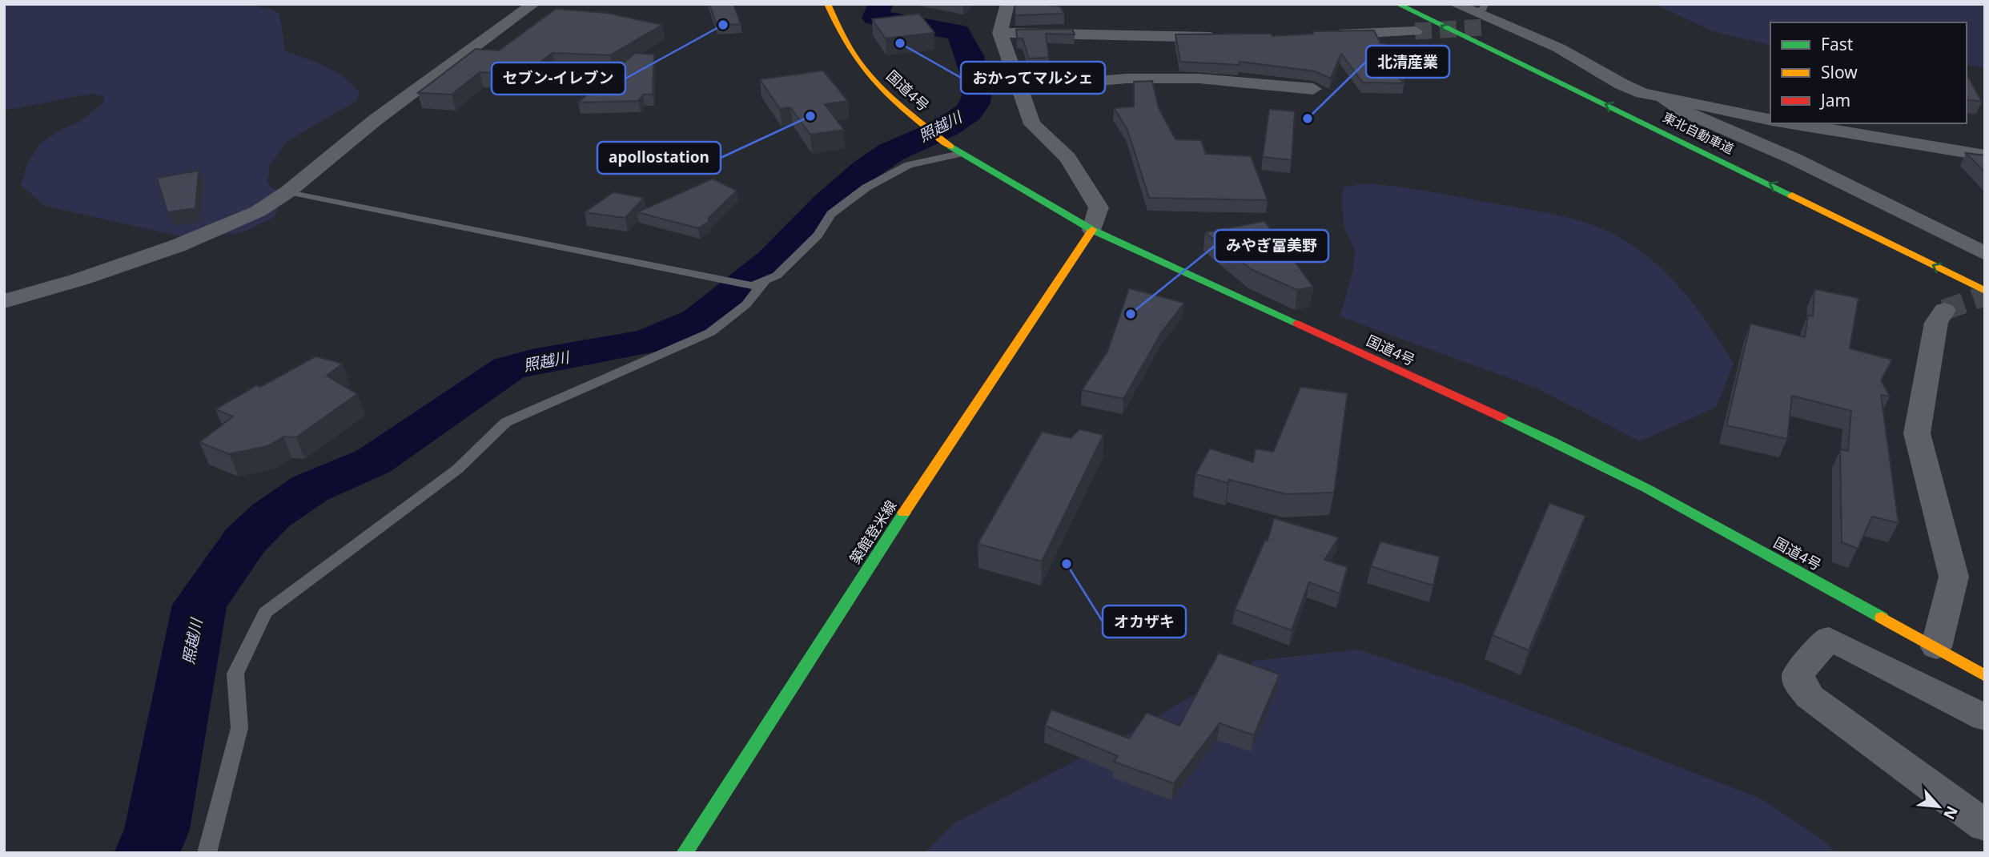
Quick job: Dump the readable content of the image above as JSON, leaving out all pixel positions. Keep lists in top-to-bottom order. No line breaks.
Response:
{"streets":{"main road":["国道4号","東北自動車道","築館登米線"]},"crossings":[["国道4号","築館登米線"]],"water":["照越川"],"places":["セブン-イレブン","おかってマルシェ","apollostation","北清産業","みやぎ冨美野","オカザキ"],"legend":["Fast","Slow","Jam"],"north":"bottom right"}
